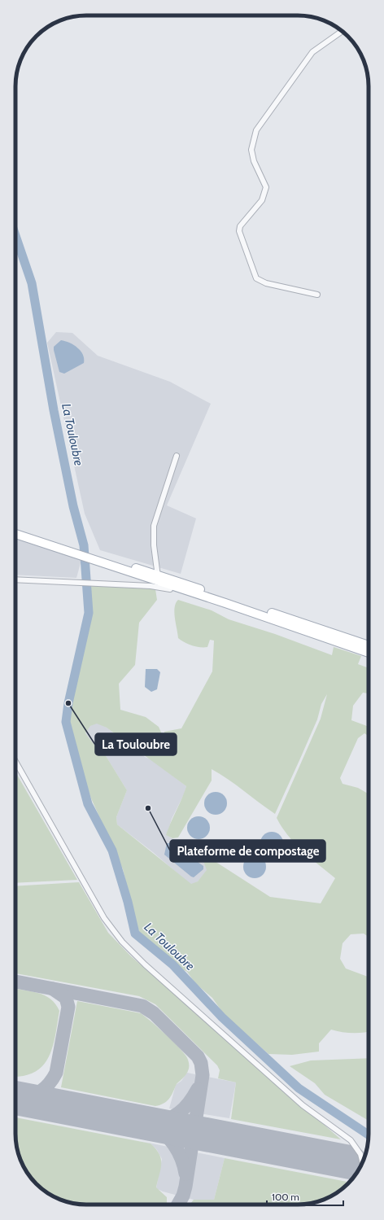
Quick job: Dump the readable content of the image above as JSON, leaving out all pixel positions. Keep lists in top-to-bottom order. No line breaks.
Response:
{"water":["La Touloubre"],"places":["La Touloubre","Plateforme de compostage"],"scale_bar":"100 m"}
